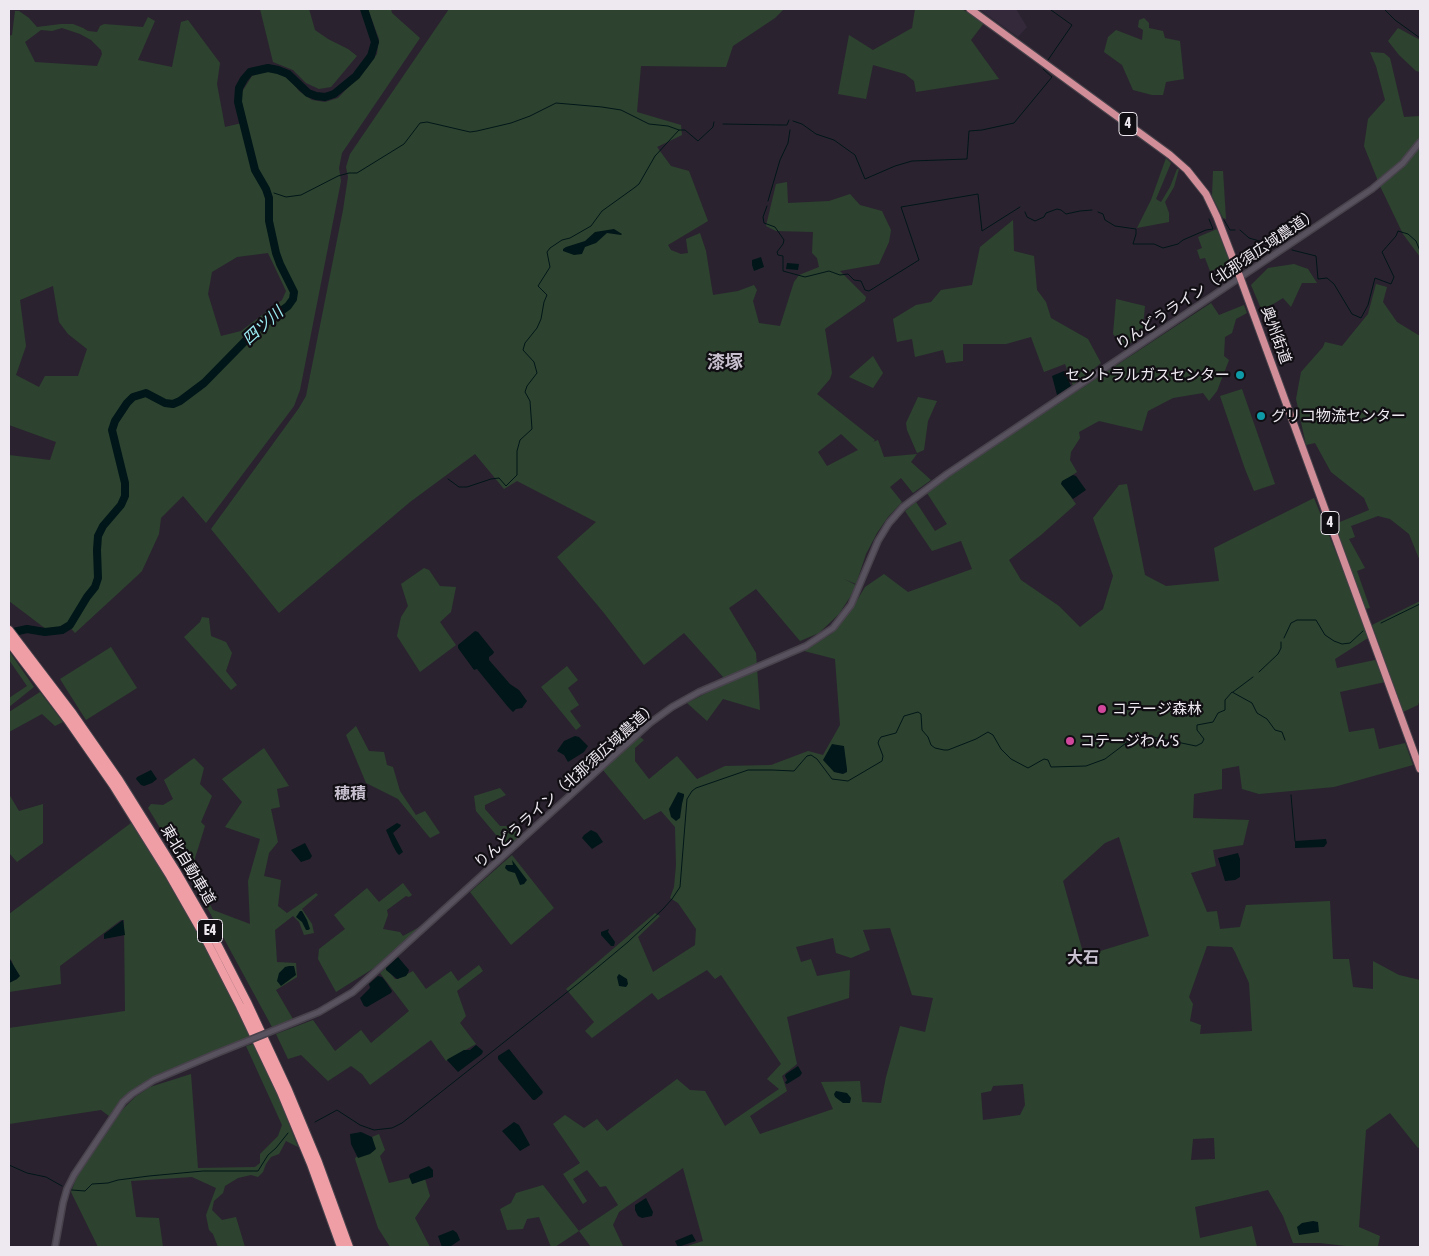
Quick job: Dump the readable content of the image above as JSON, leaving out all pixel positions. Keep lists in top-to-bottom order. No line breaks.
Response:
{"streets":{"highway":["4","奥州街道","東北自動車道","E4"],"street":["りんどうライン（北那須広域農道）"]},"crossings":[["りんどうライン（北那須広域農道）","奥州街道"]],"districts":["漆塚","穂積","大石"],"water":["四ツ川"],"places":["セントラルガスセンター","グリコ物流センター","コテージ森林","コテージわん’S"]}
